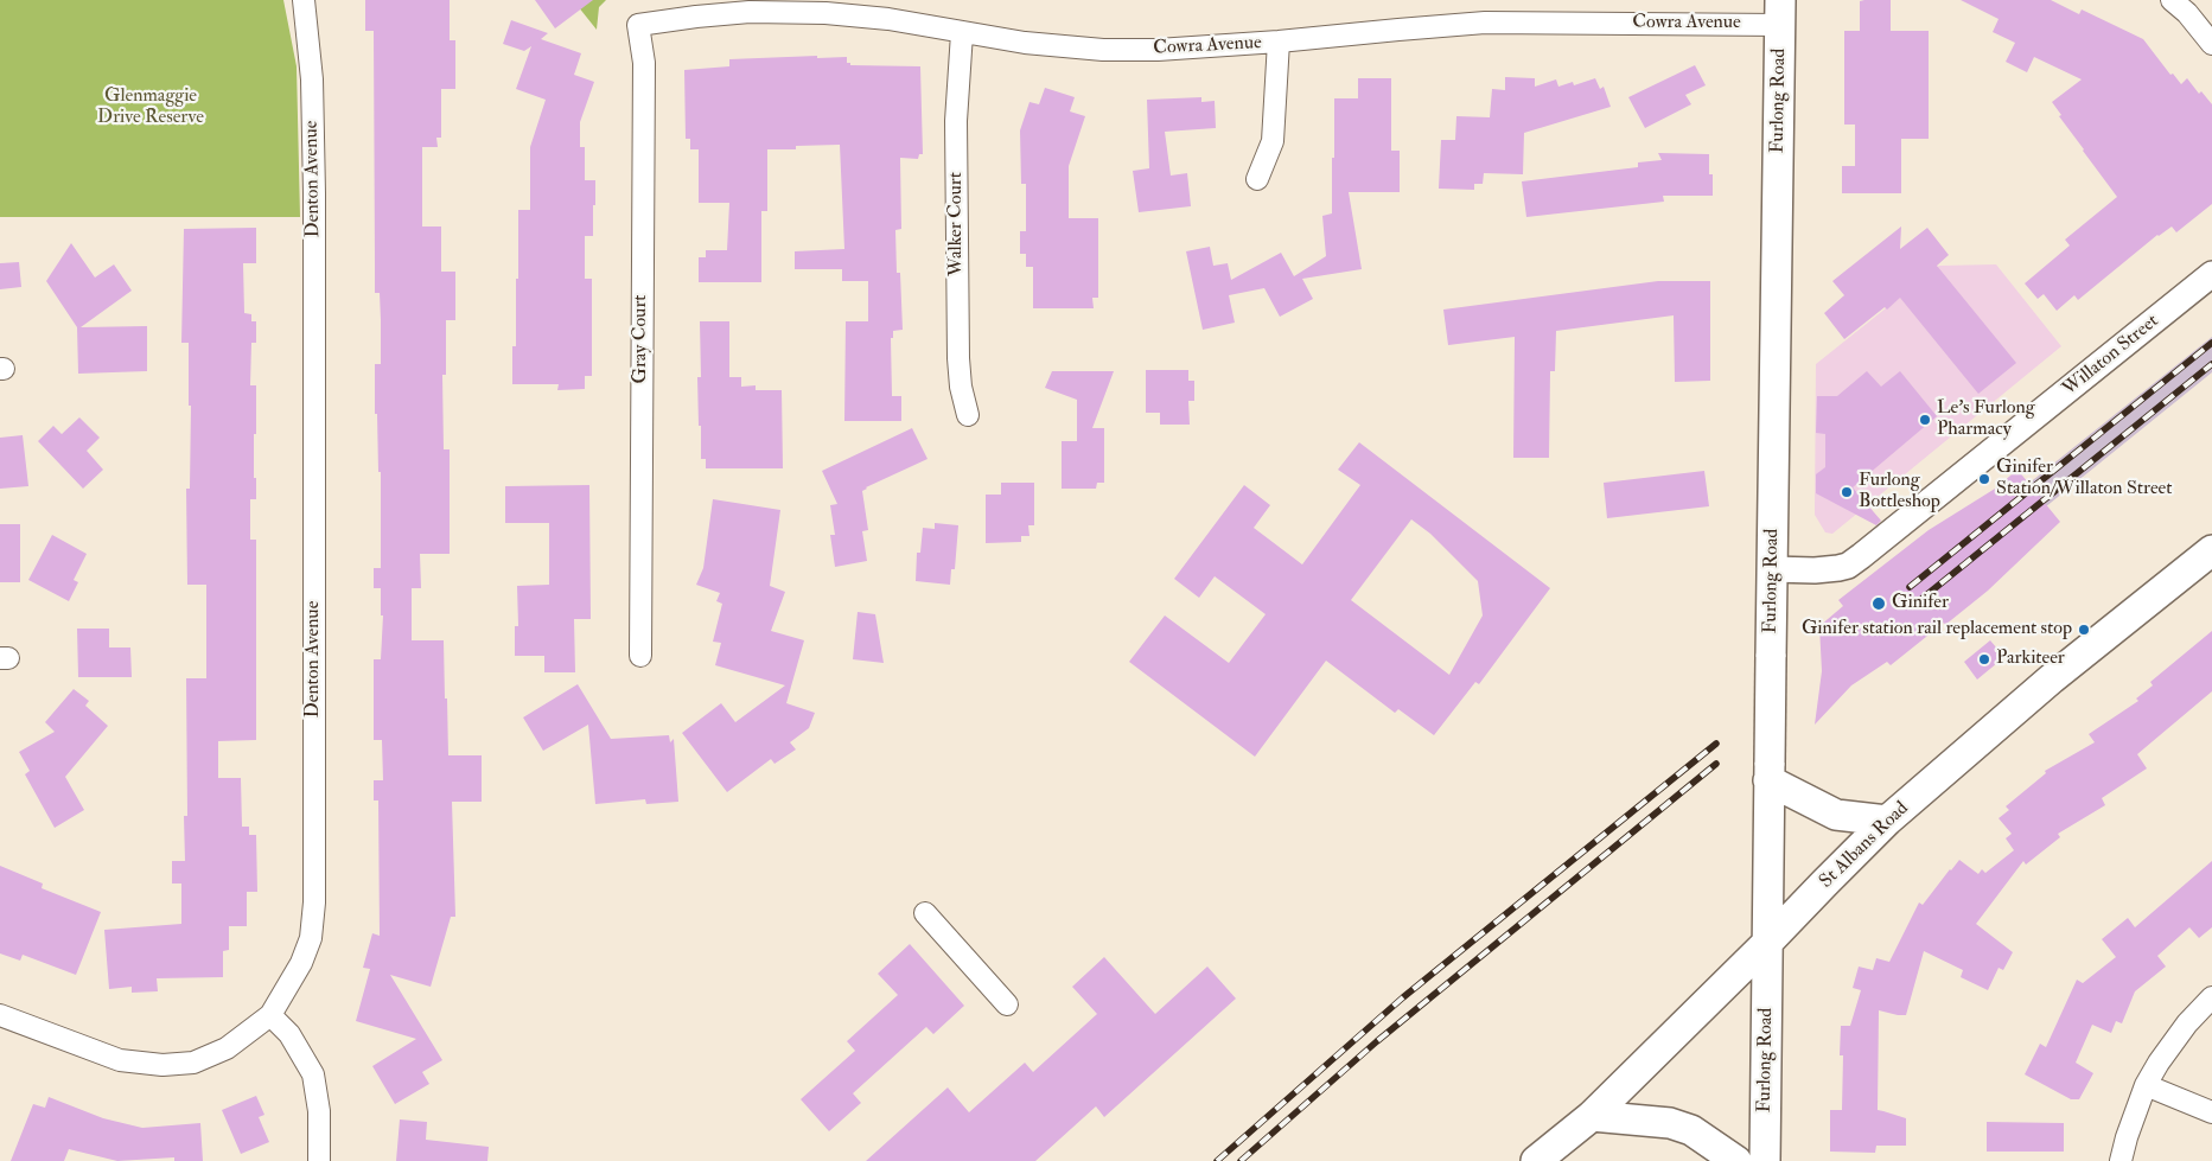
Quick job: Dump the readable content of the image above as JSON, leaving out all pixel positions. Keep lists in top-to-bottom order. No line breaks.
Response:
{"streets":{"main road":["Furlong Road","St Albans Road"],"street":["Cowra Avenue","Denton Avenue","Walker Court","Gray Court","Willaton Street"]},"crossings":[["Cowra Avenue","Furlong Road"],["Cowra Avenue","Walker Court"],["Cowra Avenue","Gray Court"],["Furlong Road","Willaton Street"],["Furlong Road","St Albans Road"]],"parks":["Glenmaggie Drive Reserve"],"places":["Le’s Furlong Pharmacy","Ginifer Station/Willaton Street","Furlong Bottleshop","Ginifer","Ginifer station rail replacement stop","Parkiteer"]}
